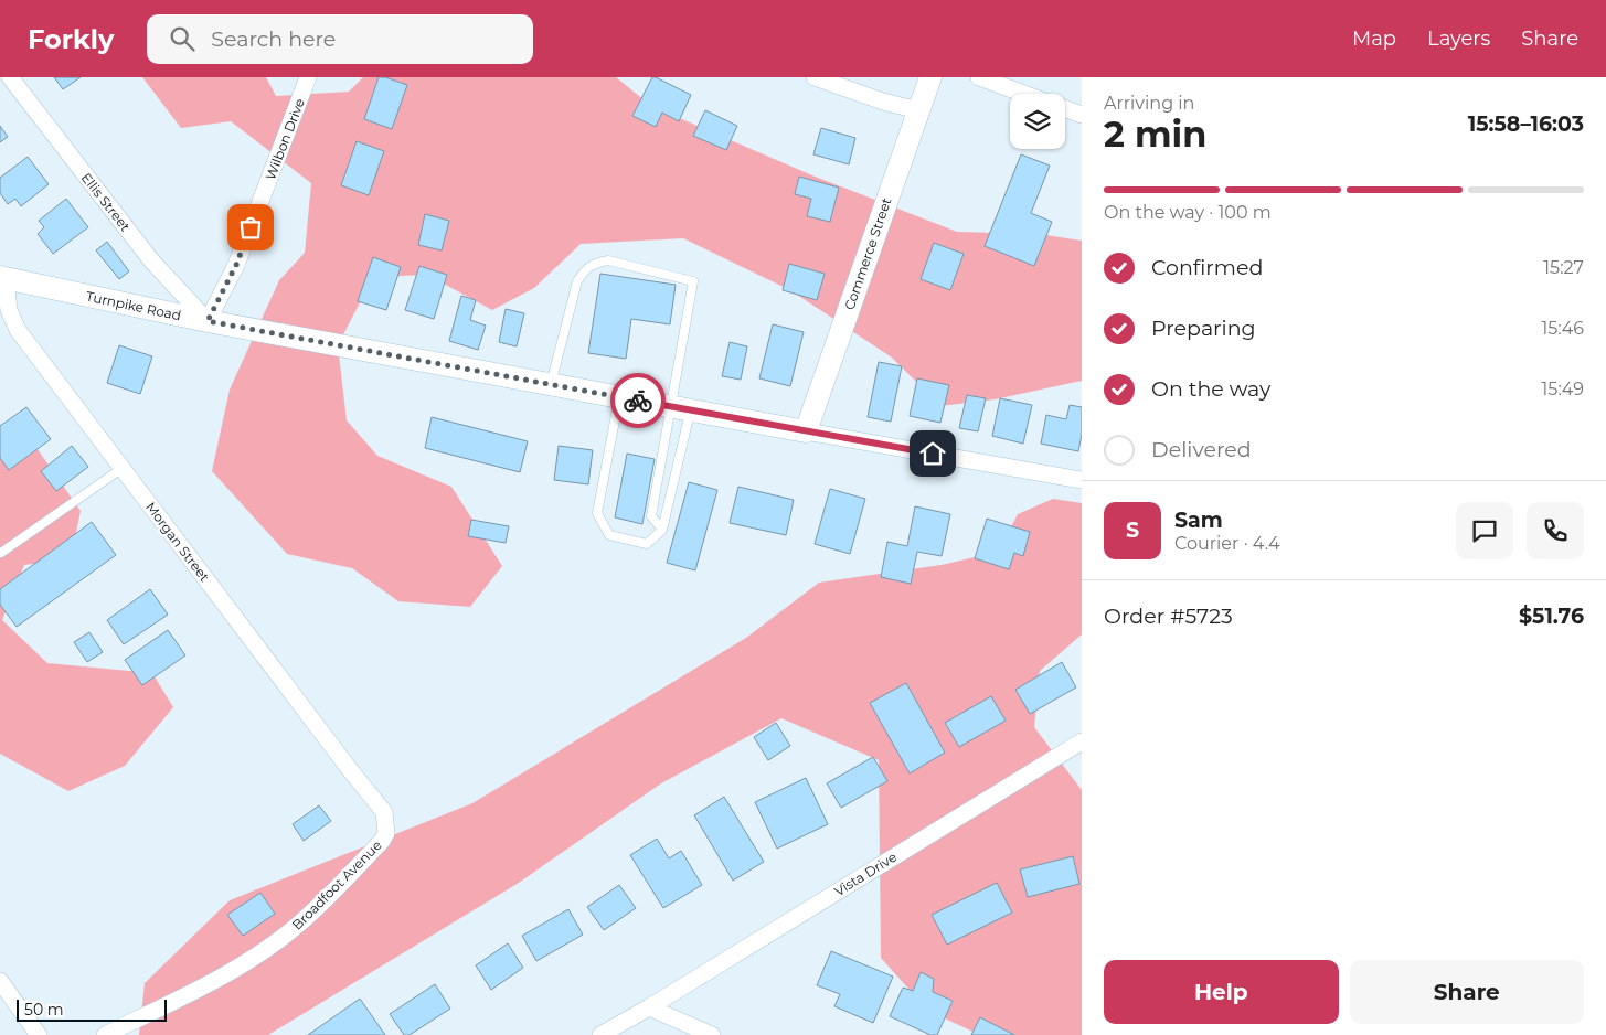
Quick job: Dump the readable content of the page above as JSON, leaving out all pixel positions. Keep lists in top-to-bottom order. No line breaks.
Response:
{"streets":{"street":["Wilbon Drive","Ellis Street","Commerce Street","Turnpike Road","Morgan Street","Vista Drive","Broadfoot Avenue"]},"crossings":[["Wilbon Drive","Ellis Street"],["Wilbon Drive","Turnpike Road"],["Ellis Street","Turnpike Road"],["Commerce Street","Turnpike Road"],["Turnpike Road","Morgan Street"],["Morgan Street","Broadfoot Avenue"]],"scale_bar":"50 m","page":{"header":"Forkly","search":"Search here","nav":["Map","Layers","Share"],"heading":["2 min","Arriving in","15:58–16:03"],"panel":["Sam","Courier · 4.4","Order #5723","$51.76"],"bar":"On the way · 100 m","list":[["Confirmed","15:27"],["Preparing","15:46"],["On the way","15:49"],"Delivered"],"round":"S","buttons":["Help","Share"],"scale":"50 m"}}
